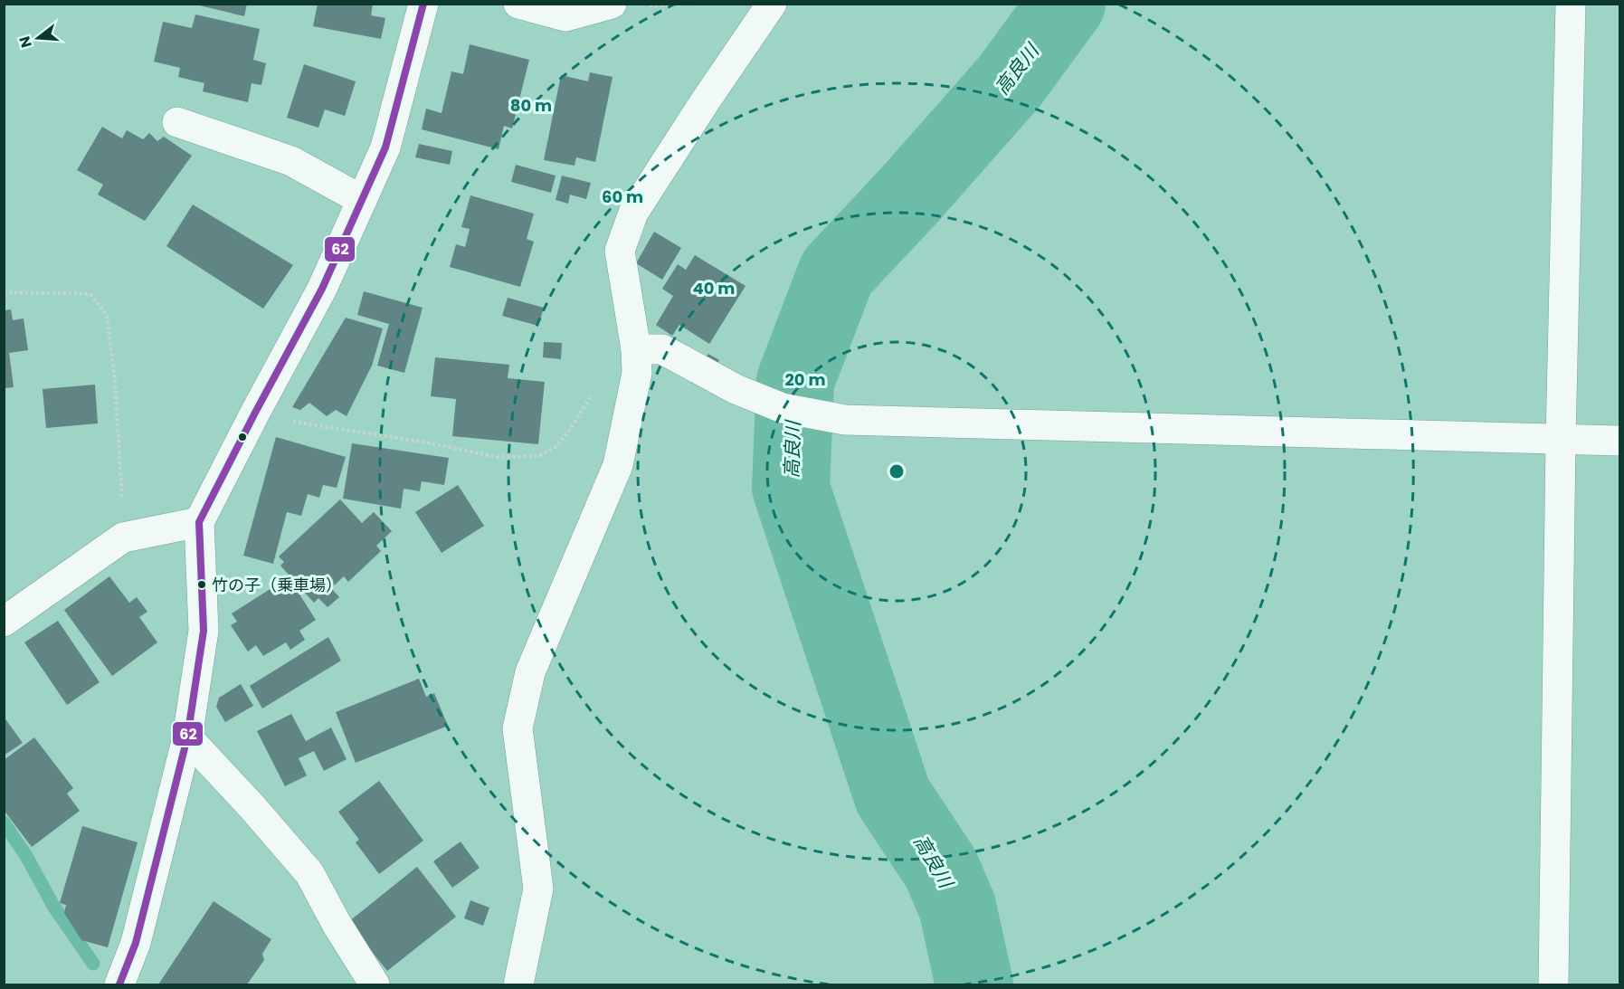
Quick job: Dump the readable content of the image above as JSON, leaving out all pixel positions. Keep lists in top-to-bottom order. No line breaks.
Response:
{"water":["高良川"],"places":["竹の子（乗車場）"],"lines":["transit line 62"],"north":"left","rings":["80 m","60 m","40 m","20 m"]}
